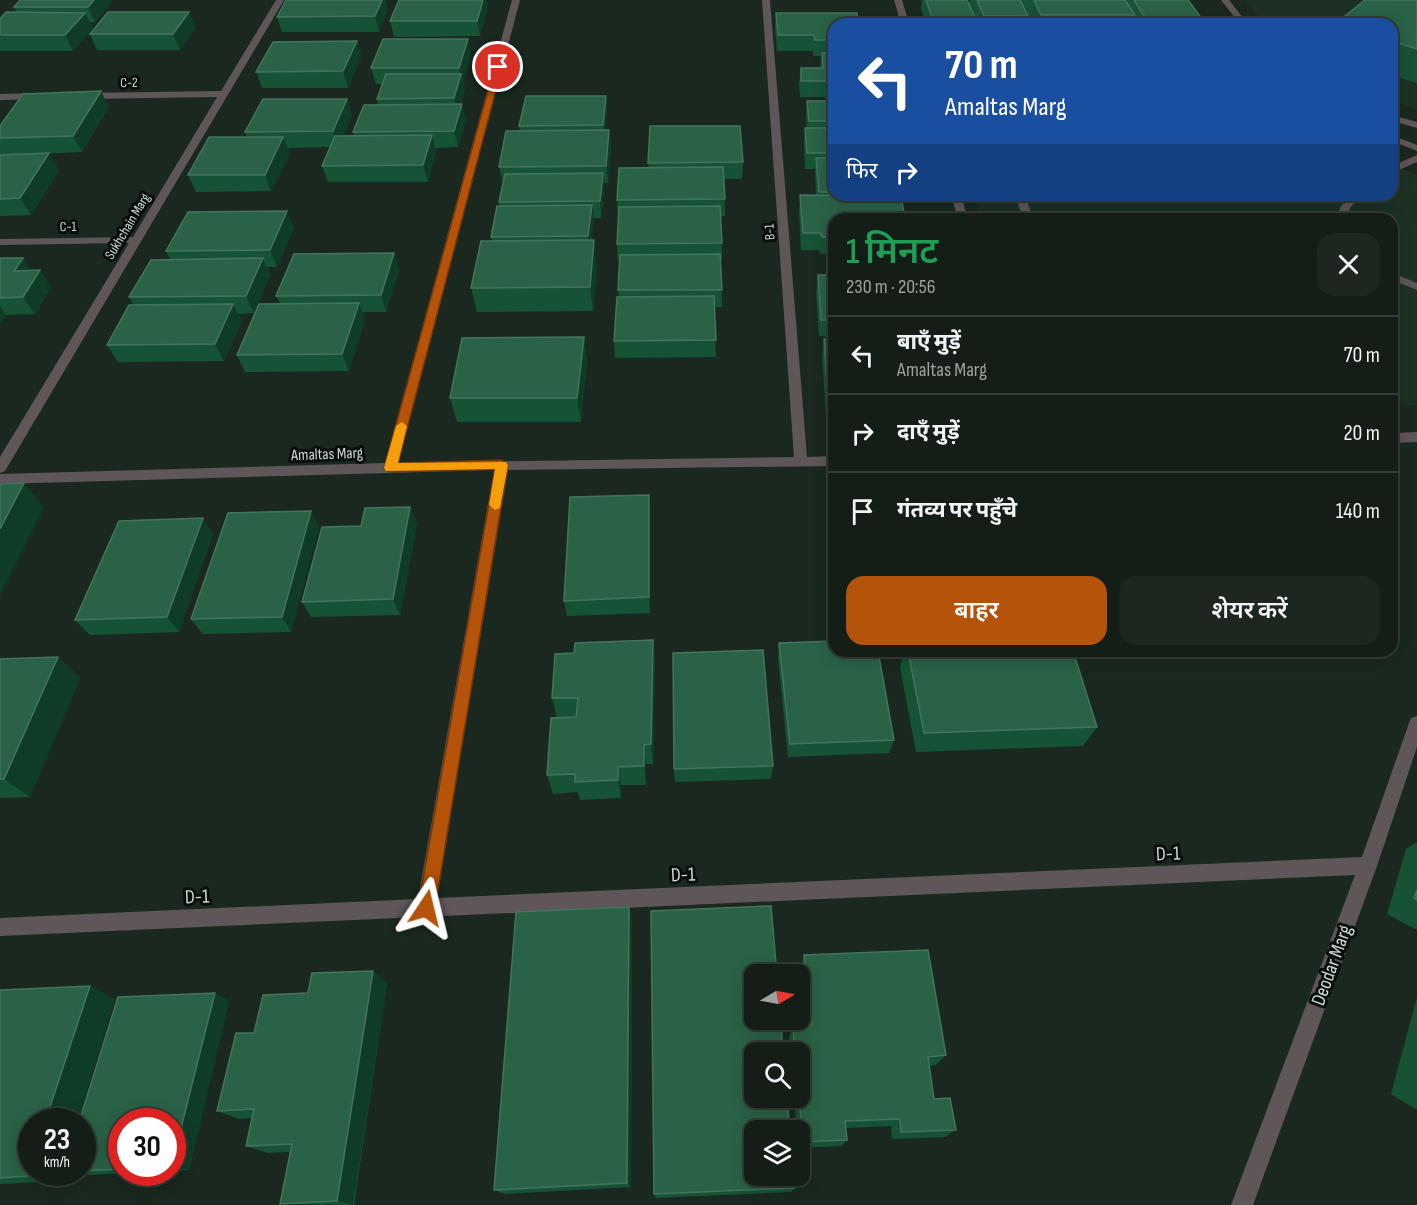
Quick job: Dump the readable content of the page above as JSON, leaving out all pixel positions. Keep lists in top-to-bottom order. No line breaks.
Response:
{"streets":{"street":["C-2","C-1","Sukhchain Marg","B-1","Amaltas Marg","D-1","Deodar Marg"]},"crossings":[["C-2","Sukhchain Marg"],["C-1","Sukhchain Marg"],["B-1","Amaltas Marg"],["D-1","Deodar Marg"]],"north":"right","page":{"turn":["70 m","Amaltas Marg"],"then":"फिर","heading":["1 मिनट","230 m · 20:56"],"list":[{"name":"बाएँ मुड़ें","note":"Amaltas Marg","value":"70 m"},{"name":"दाएँ मुड़ें","value":"20 m"},{"name":"गंतव्य पर पहुँचे","value":"140 m"}],"buttons":["बाहर","शेयर करें"],"speed":"23 km/h","limit":"30"}}
